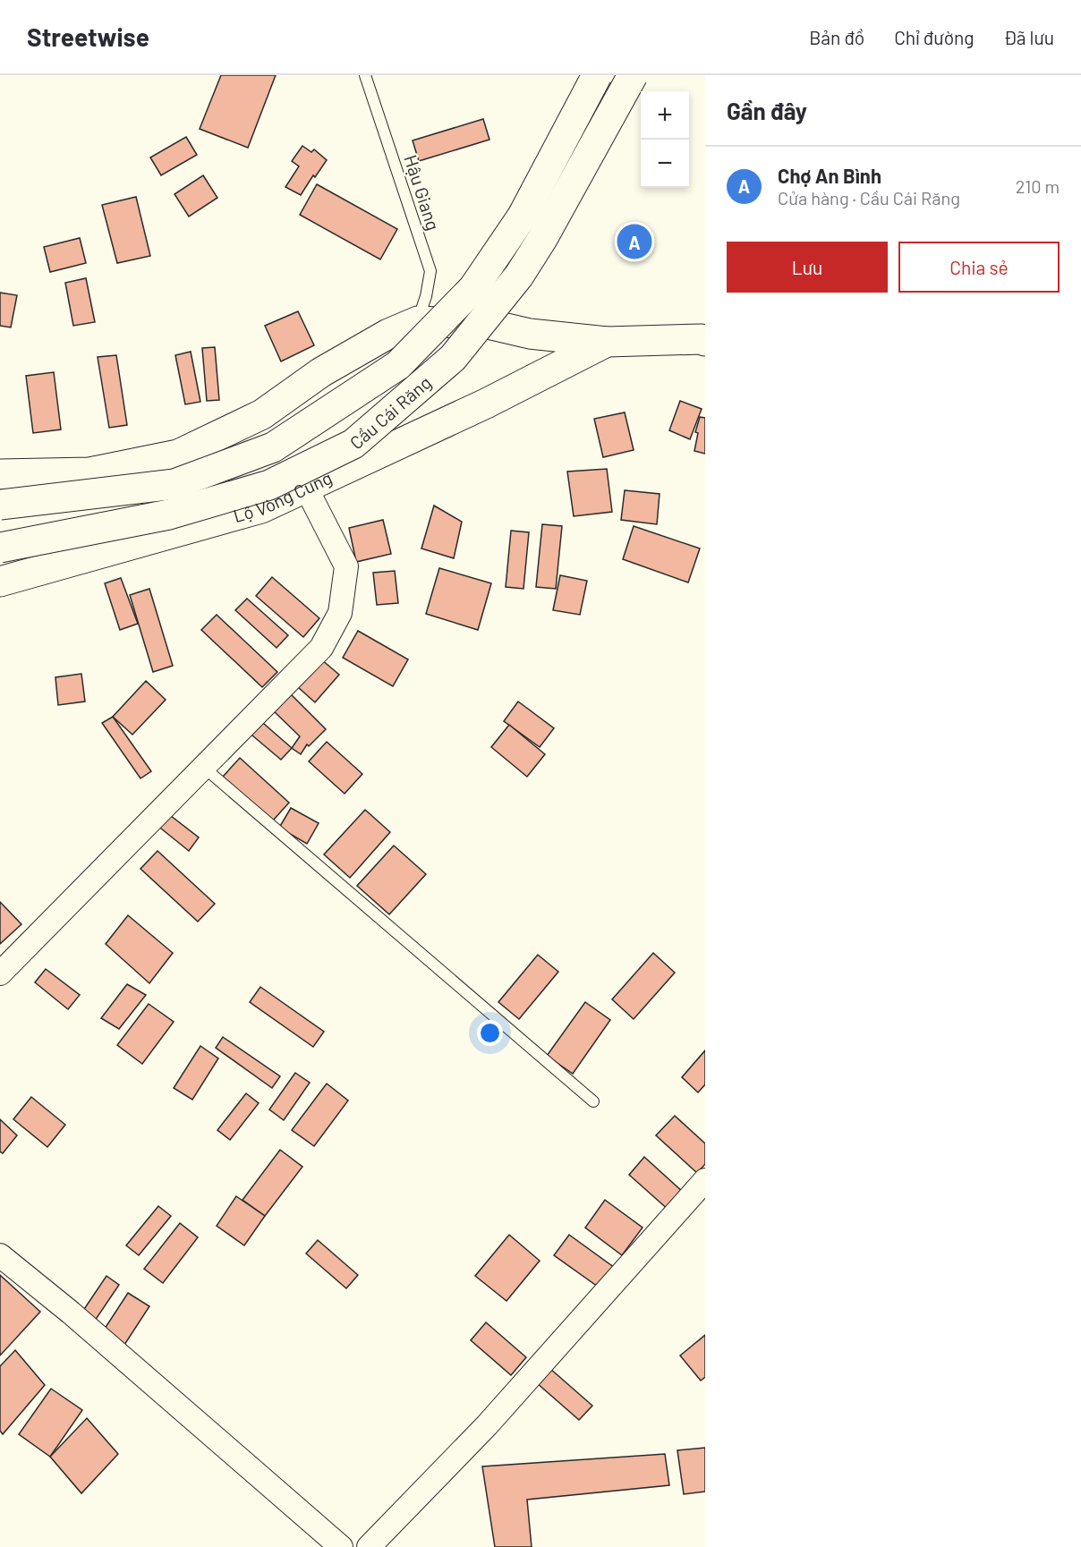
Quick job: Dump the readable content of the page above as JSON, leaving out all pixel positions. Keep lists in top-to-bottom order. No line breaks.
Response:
{"streets":{"main road":["Cầu Cái Răng","Lộ Vòng Cung"],"lane":["Hậu Giang"]},"crossings":[["Hậu Giang","Lộ Vòng Cung"]],"page":{"header":"Streetwise","nav":["Bản đồ","Chỉ đường","Đã lưu"],"heading":"Gần đây","map_buttons":["+","−"],"list":[{"mark":"A","name":"Chợ An Bình","note":"Cửa hàng · Cầu Cái Răng","value":"210 m"}],"pins":"A","buttons":["Lưu","Chia sẻ"]}}
